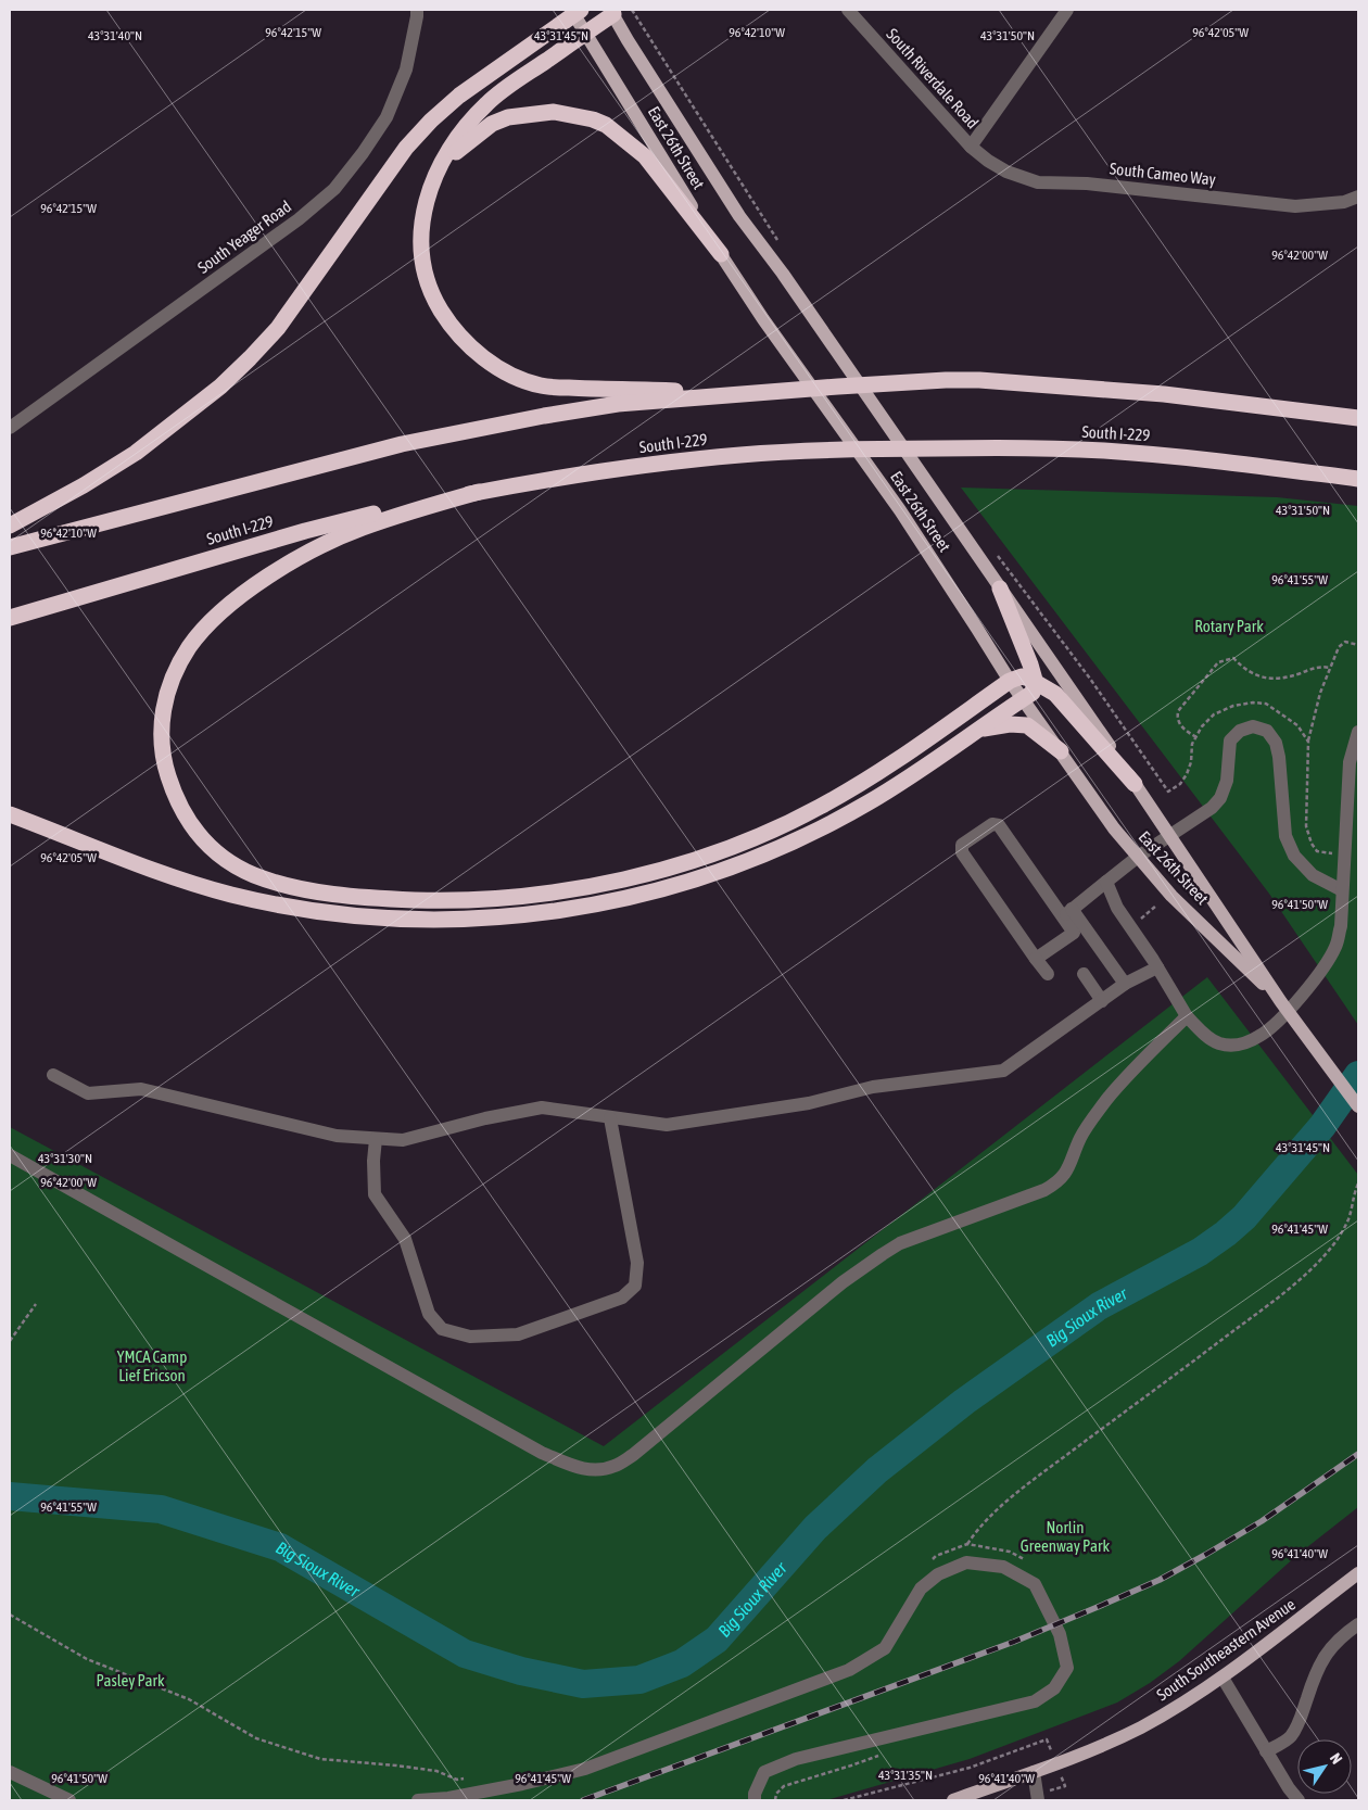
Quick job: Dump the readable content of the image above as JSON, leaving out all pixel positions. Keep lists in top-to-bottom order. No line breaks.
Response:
{"streets":{"highway":["South I-229"],"main road":["East 26th Street","South Southeastern Avenue"],"street":["South Riverdale Road","South Cameo Way","South Yeager Road"]},"crossings":[["South Riverdale Road","South Cameo Way"]],"water":["Big Sioux River"],"parks":["Rotary Park","YMCA Camp Lief Ericson","Norlin Greenway Park","Pasley Park"],"north":"top right","coordinates":["96°42'15\"W","96°42'10\"W","96°42'05\"W","43°31'40\"N","43°31'45\"N","43°31'50\"N","96°42'00\"W","96°41'55\"W","96°41'50\"W","43°31'30\"N","96°41'45\"W","96°41'40\"W","43°31'35\"N"]}
